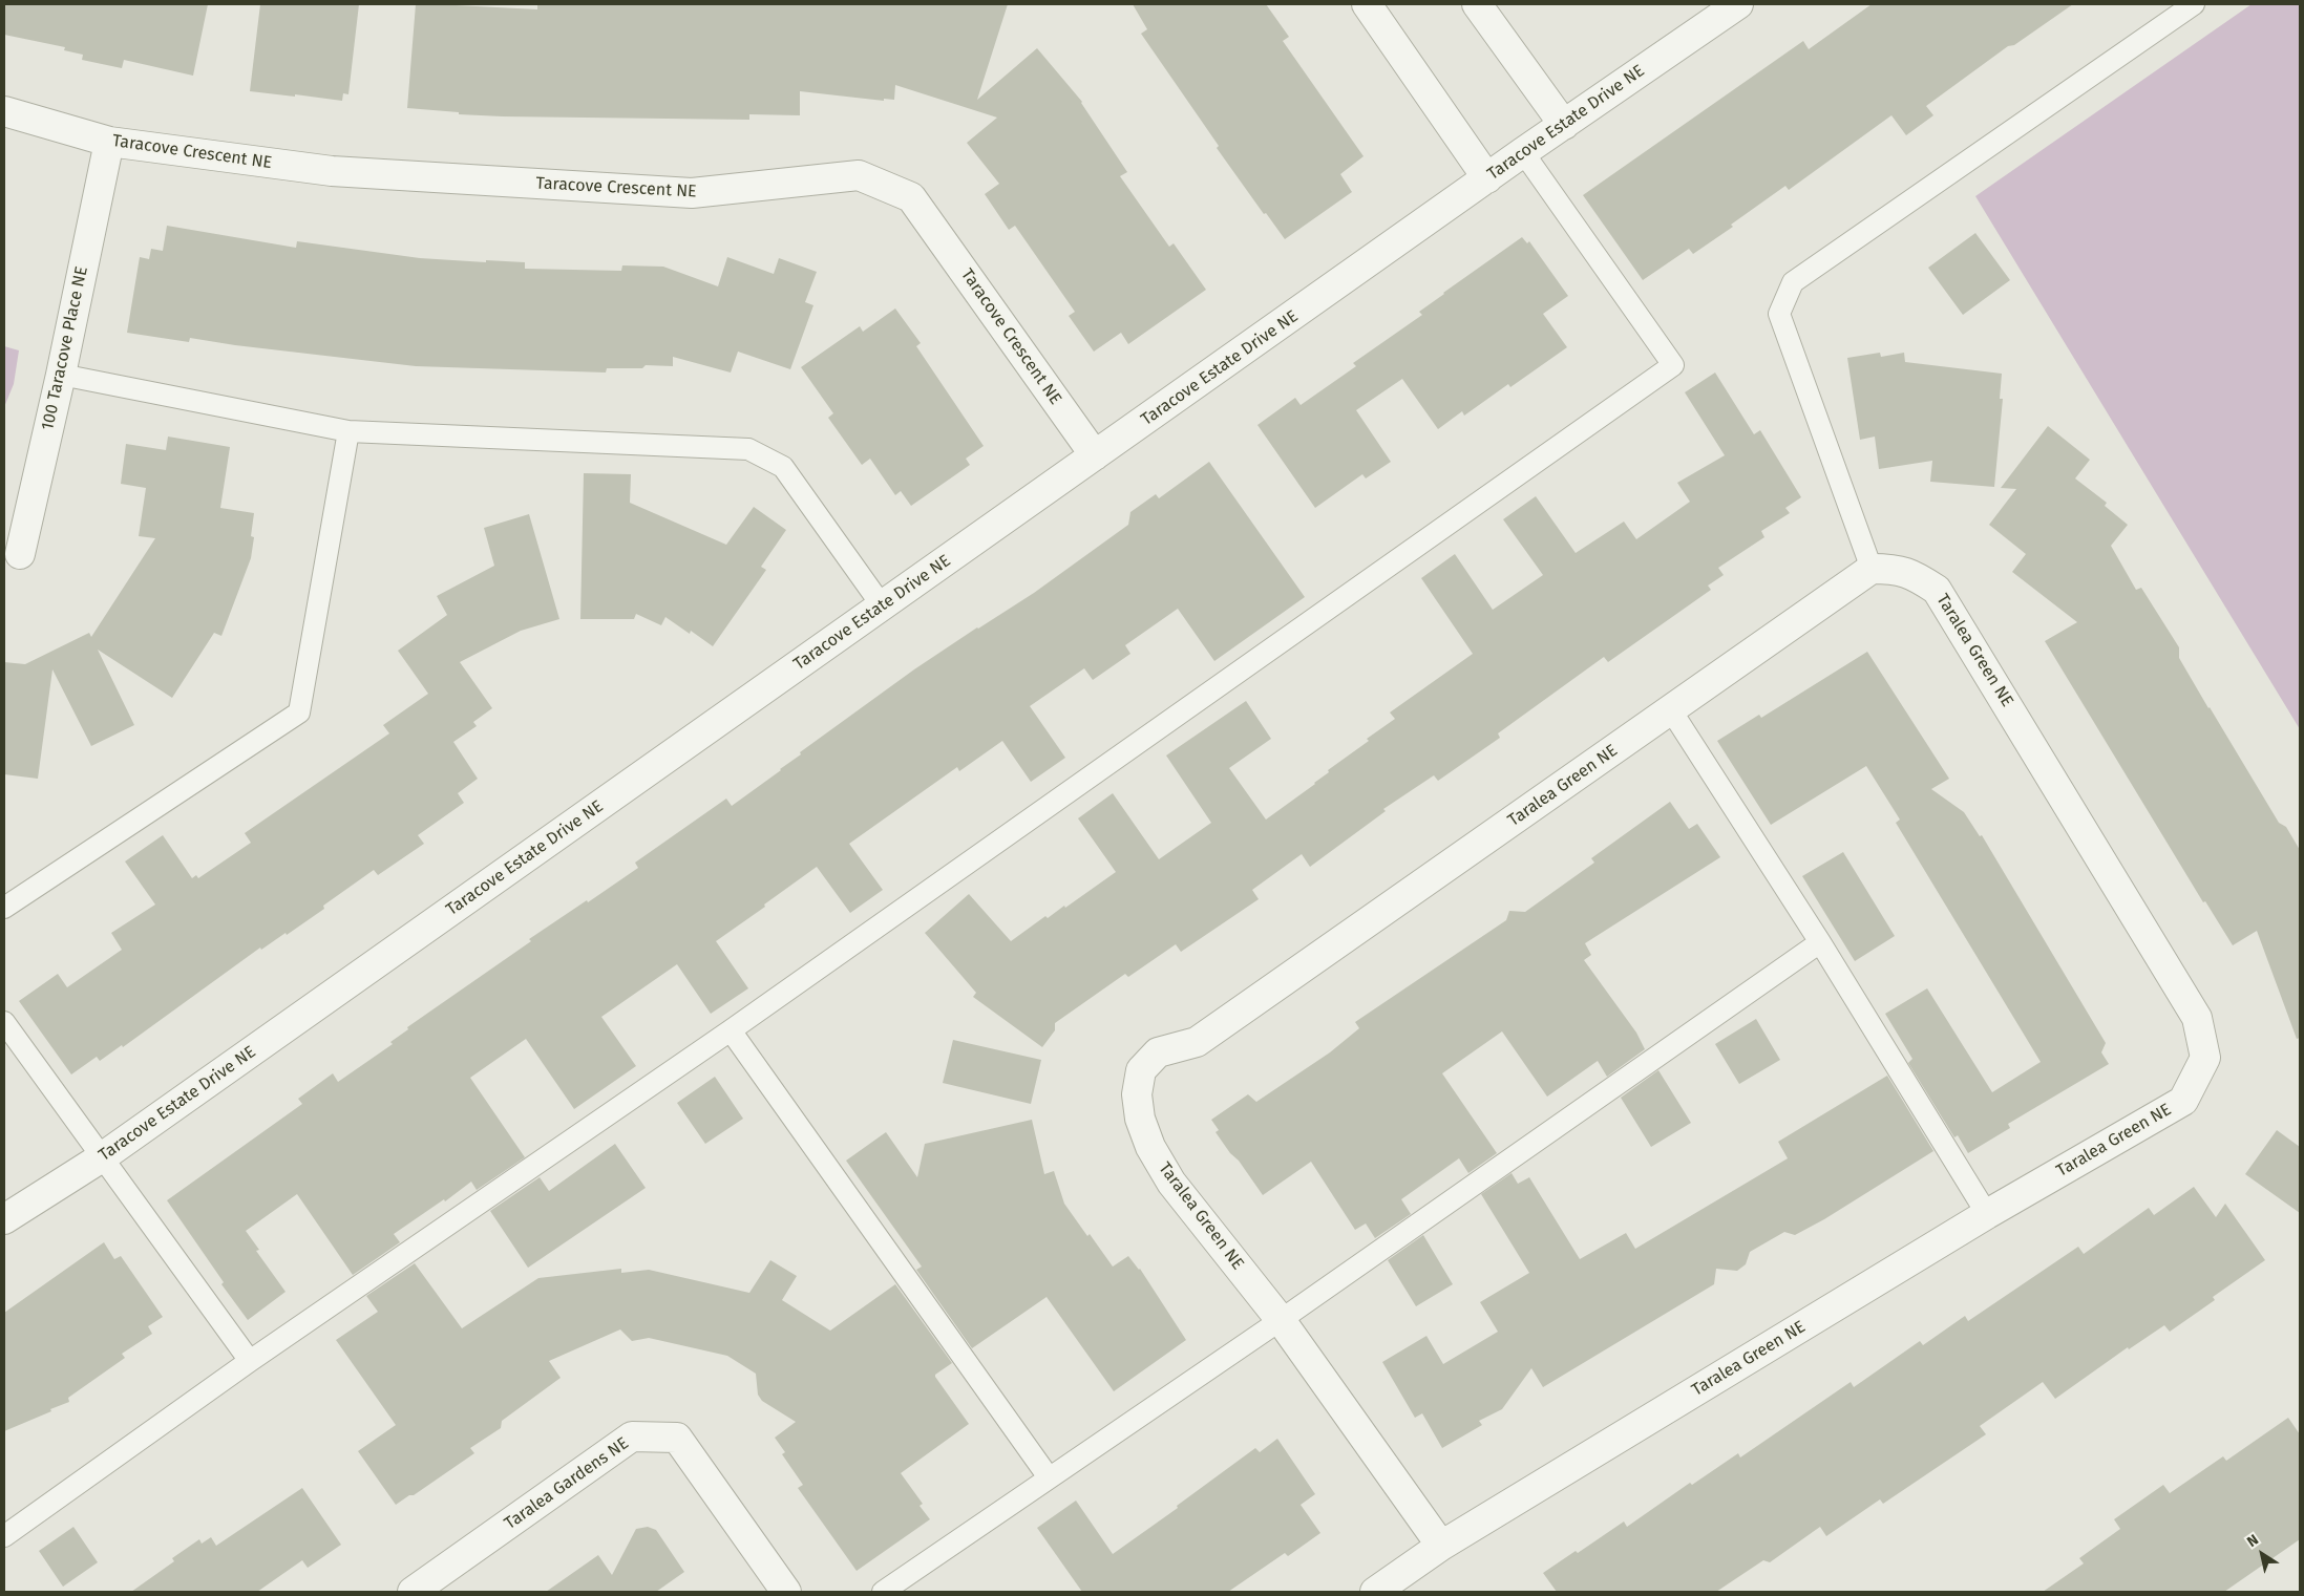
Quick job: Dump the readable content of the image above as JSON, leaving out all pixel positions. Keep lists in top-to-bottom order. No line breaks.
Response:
{"streets":{"street":["Taracove Estate Drive NE","Taracove Crescent NE","100 Taracove Place NE","Taralea Green NE","Taralea Gardens NE"]},"crossings":[["Taracove Estate Drive NE","Taracove Crescent NE"],["Taracove Crescent NE","100 Taracove Place NE"]],"north":"top left"}
